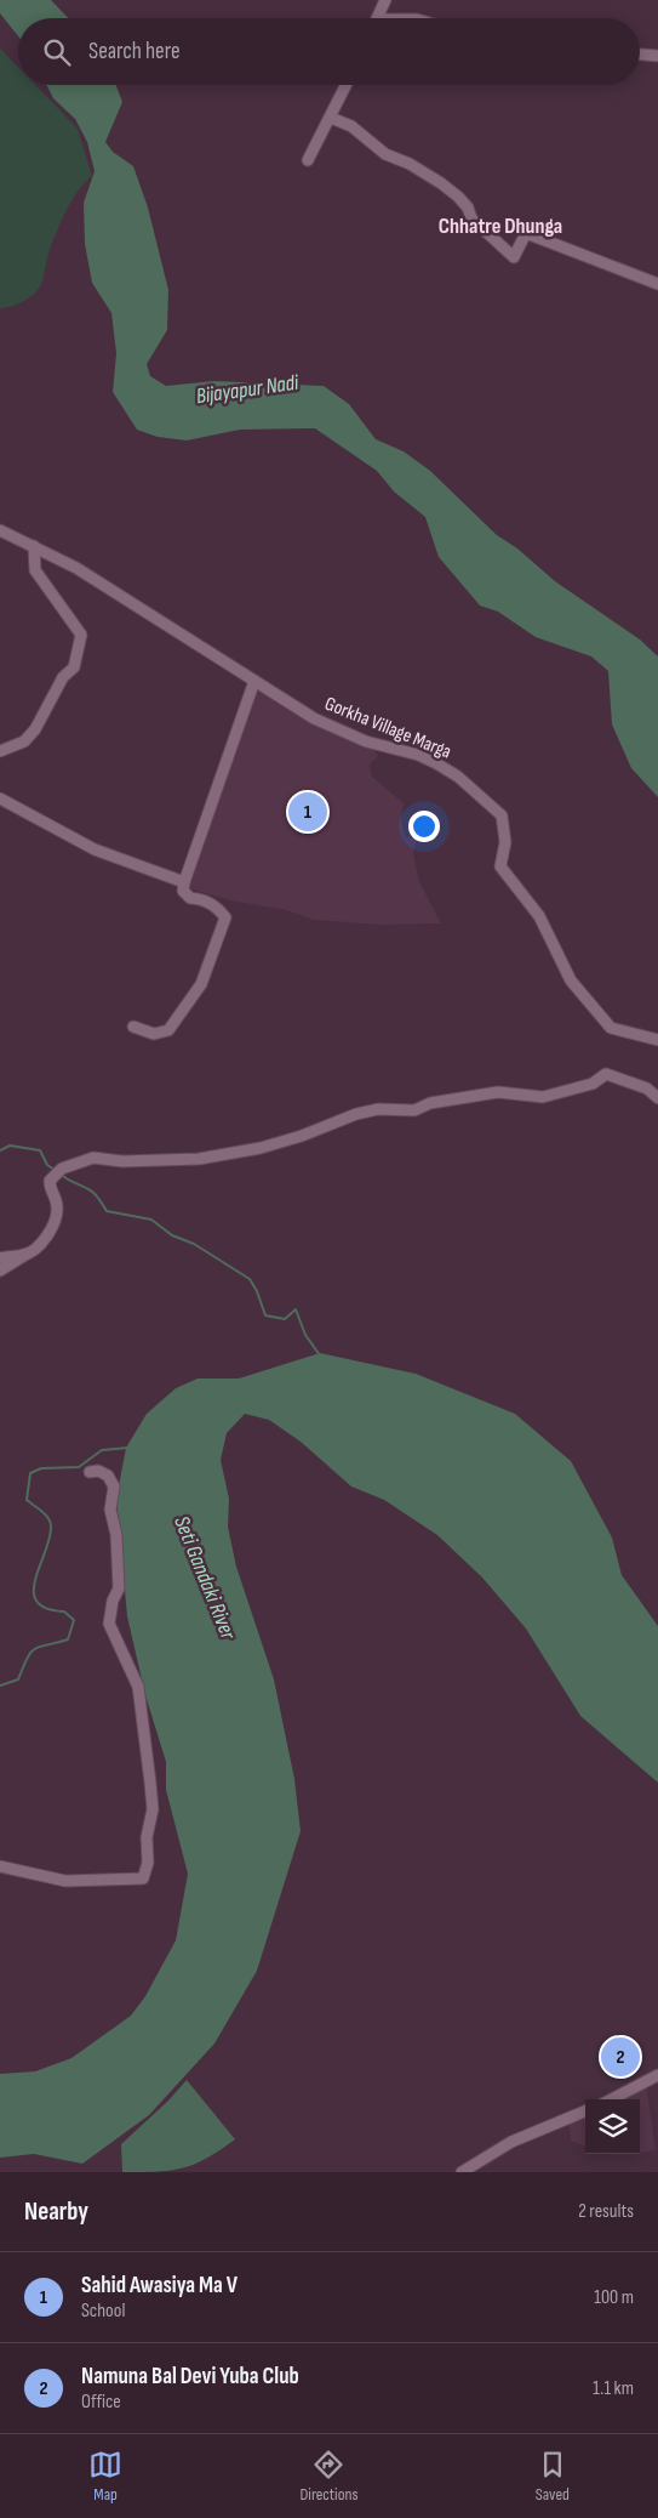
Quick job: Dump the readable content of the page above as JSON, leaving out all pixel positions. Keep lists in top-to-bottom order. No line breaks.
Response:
{"streets":{"street":["Gorkha Village Marga"]},"districts":["Chhatre Dhunga"],"water":["Bijayapur Nadi","Seti Gandaki River"],"page":{"search":"Search here","pins":["1","2"],"heading":["Nearby","2 results"],"list":[{"mark":"1","name":"Sahid Awasiya Ma V","note":"School","value":"100 m"},{"mark":"2","name":"Namuna Bal Devi Yuba Club","note":"Office","value":"1.1 km"}],"nav":["Map","Directions","Saved"]}}
